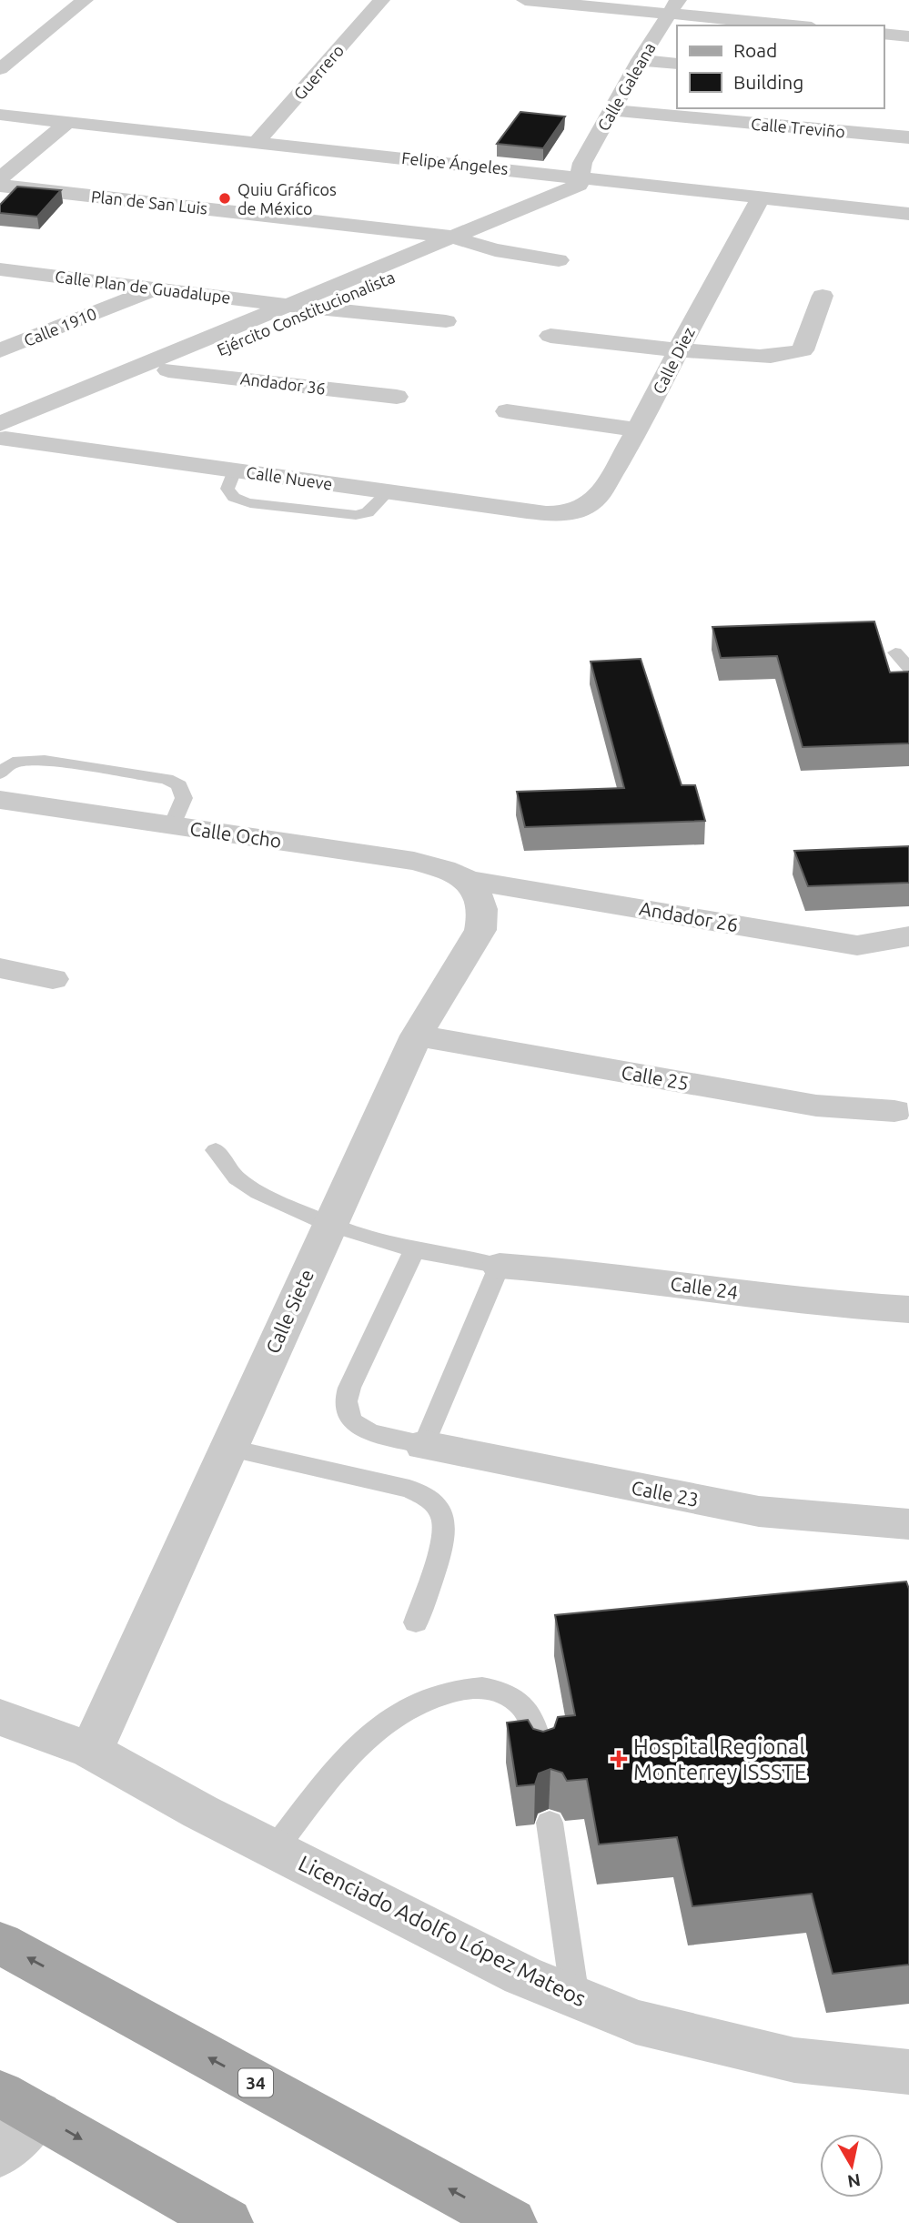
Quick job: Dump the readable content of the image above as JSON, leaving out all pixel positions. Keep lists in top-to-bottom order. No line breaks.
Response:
{"streets":{"main road":["34"],"street":["Guerrero","Calle Galeana","Calle Treviño","Felipe Ángeles","Plan de San Luis","Calle Plan de Guadalupe","Ejército Constitucionalista","Calle 1910","Calle Diez","Andador 36","Calle Nueve","Calle Ocho","Andador 26","Calle 25","Calle 24","Calle Siete","Calle 23","Licenciado Adolfo López Mateos"]},"crossings":[["Guerrero","Felipe Ángeles"],["Calle Galeana","Calle Treviño"],["Calle Galeana","Felipe Ángeles"],["Calle Galeana","Ejército Constitucionalista"],["Felipe Ángeles","Ejército Constitucionalista"],["Felipe Ángeles","Calle Diez"],["Plan de San Luis","Ejército Constitucionalista"],["Calle Plan de Guadalupe","Ejército Constitucionalista"],["Calle Plan de Guadalupe","Calle 1910"],["Ejército Constitucionalista","Andador 36"],["Ejército Constitucionalista","Calle Nueve"],["Calle Diez","Calle Nueve"],["Calle Ocho","Andador 26"],["Calle Ocho","Calle Siete"],["Andador 26","Calle Siete"],["Calle 25","Calle Siete"],["Calle Siete","Licenciado Adolfo López Mateos"]],"places":{"other":["Quiu Gráficos de México"],"health":["Hospital Regional Monterrey ISSSTE"]},"legend":["Road","Building"],"north":"bottom"}
